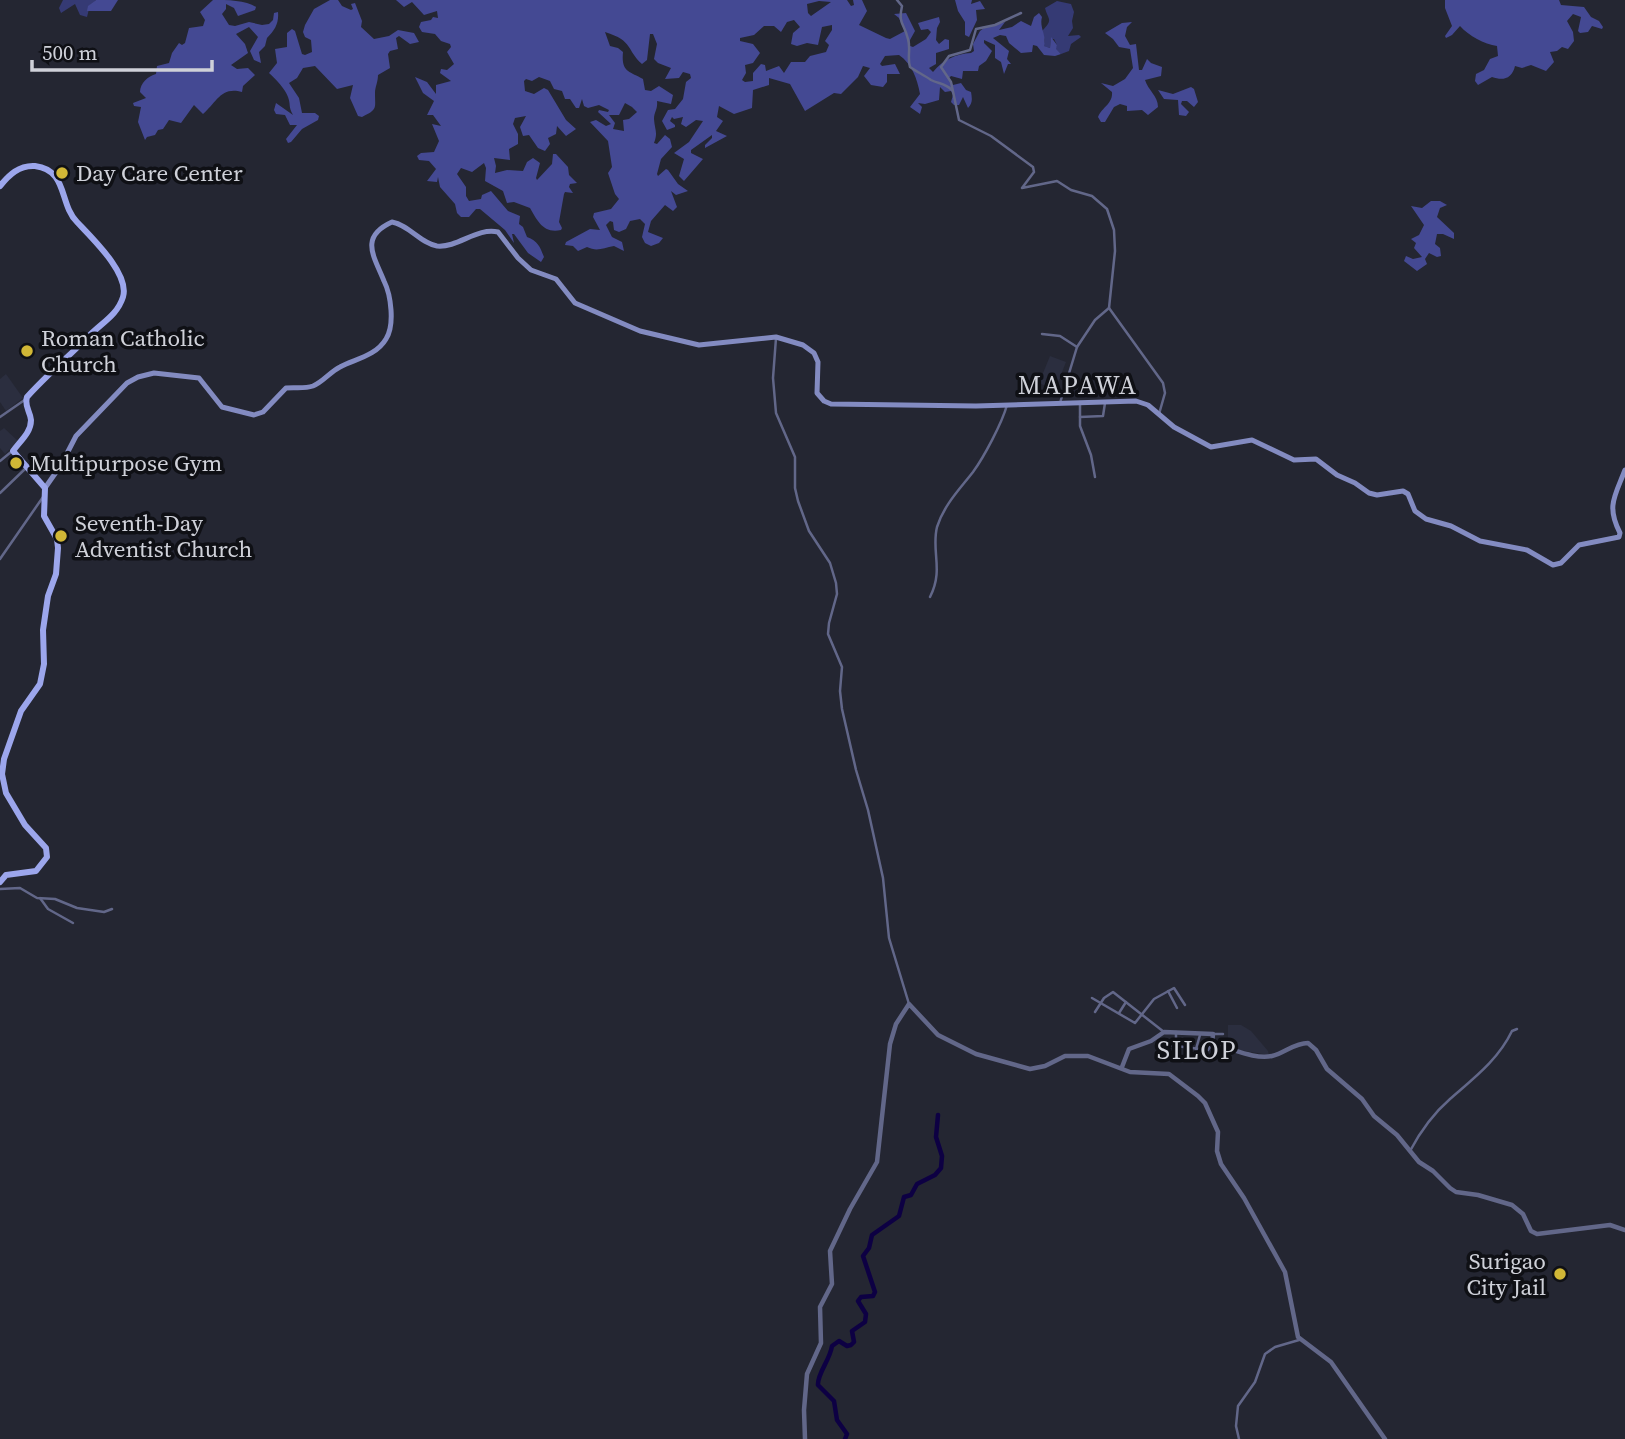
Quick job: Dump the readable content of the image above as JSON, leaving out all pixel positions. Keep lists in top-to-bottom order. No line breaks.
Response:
{"districts":["MAPAWA","SILOP"],"places":["Day Care Center","Roman Catholic Church","Multipurpose Gym","Seventh-Day Adventist Church","Surigao City Jail"],"scale_bar":"500 m"}
